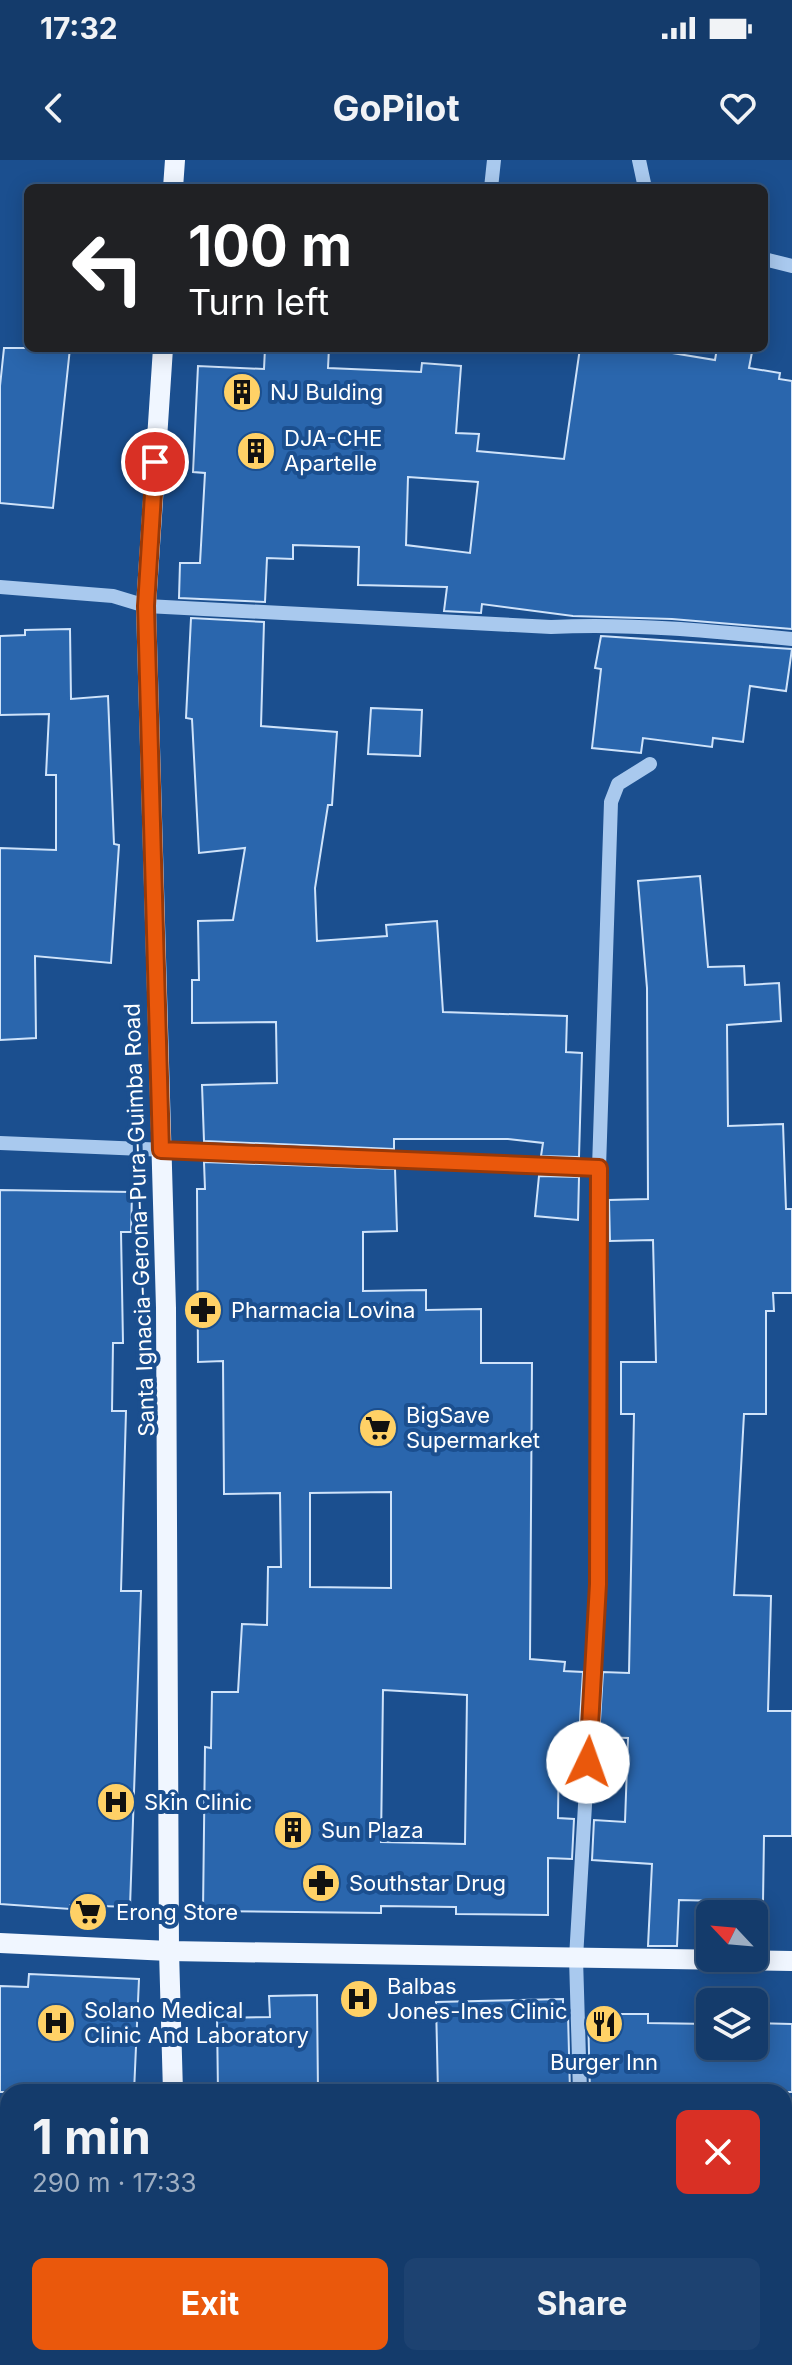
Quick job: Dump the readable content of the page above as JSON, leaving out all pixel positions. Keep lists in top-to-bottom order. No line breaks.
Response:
{"streets":{"main road":["Santa Ignacia-Gerona-Pura-Guimba Road"]},"places":{"building":["NJ Bulding","DJA-CHE Apartelle","Sun Plaza"],"pharmacy":["Pharmacia Lovina","Southstar Drug"],"supermarket":["BigSave Supermarket","Erong Store"],"hospital":["Skin Clinic","Balbas Jones-Ines Clinic","Solano Medical Clinic And Laboratory"],"restaurant":["Burger Inn"]},"north":"top left","page":{"status":"17:32","header":"GoPilot","turn":["100 m","Turn left"],"heading":["1 min","290 m · 17:33"],"buttons":["Exit","Share"]}}
